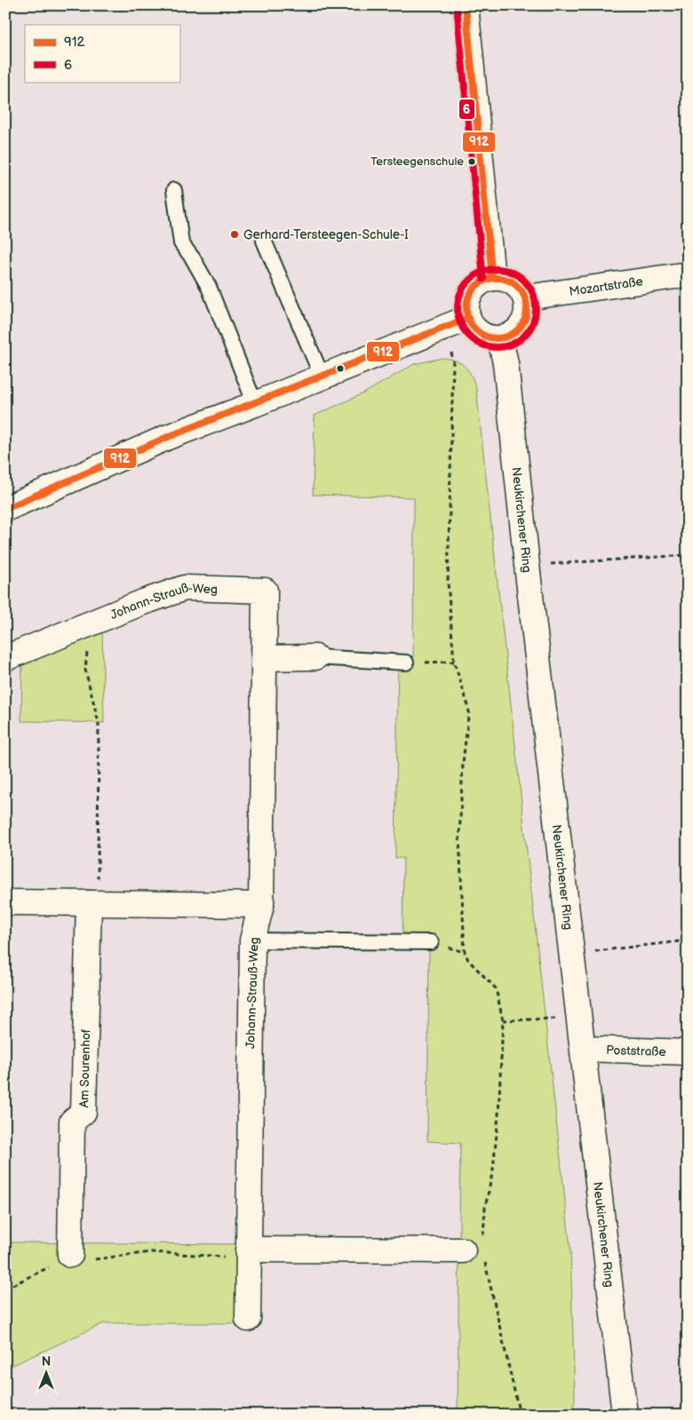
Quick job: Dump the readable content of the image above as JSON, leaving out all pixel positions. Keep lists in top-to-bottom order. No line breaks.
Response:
{"streets":{"street":["Mozartstraße","Neukirchener Ring","Johann-Strauß-Weg","Poststraße","Am Sourenhof"]},"crossings":[["Mozartstraße","Neukirchener Ring"],["Neukirchener Ring","Poststraße"]],"places":["Tersteegenschule","Gerhard-Tersteegen-Schule-I"],"lines":["transit line 912","transit line 6"],"legend":["912","6"],"north":"top"}
